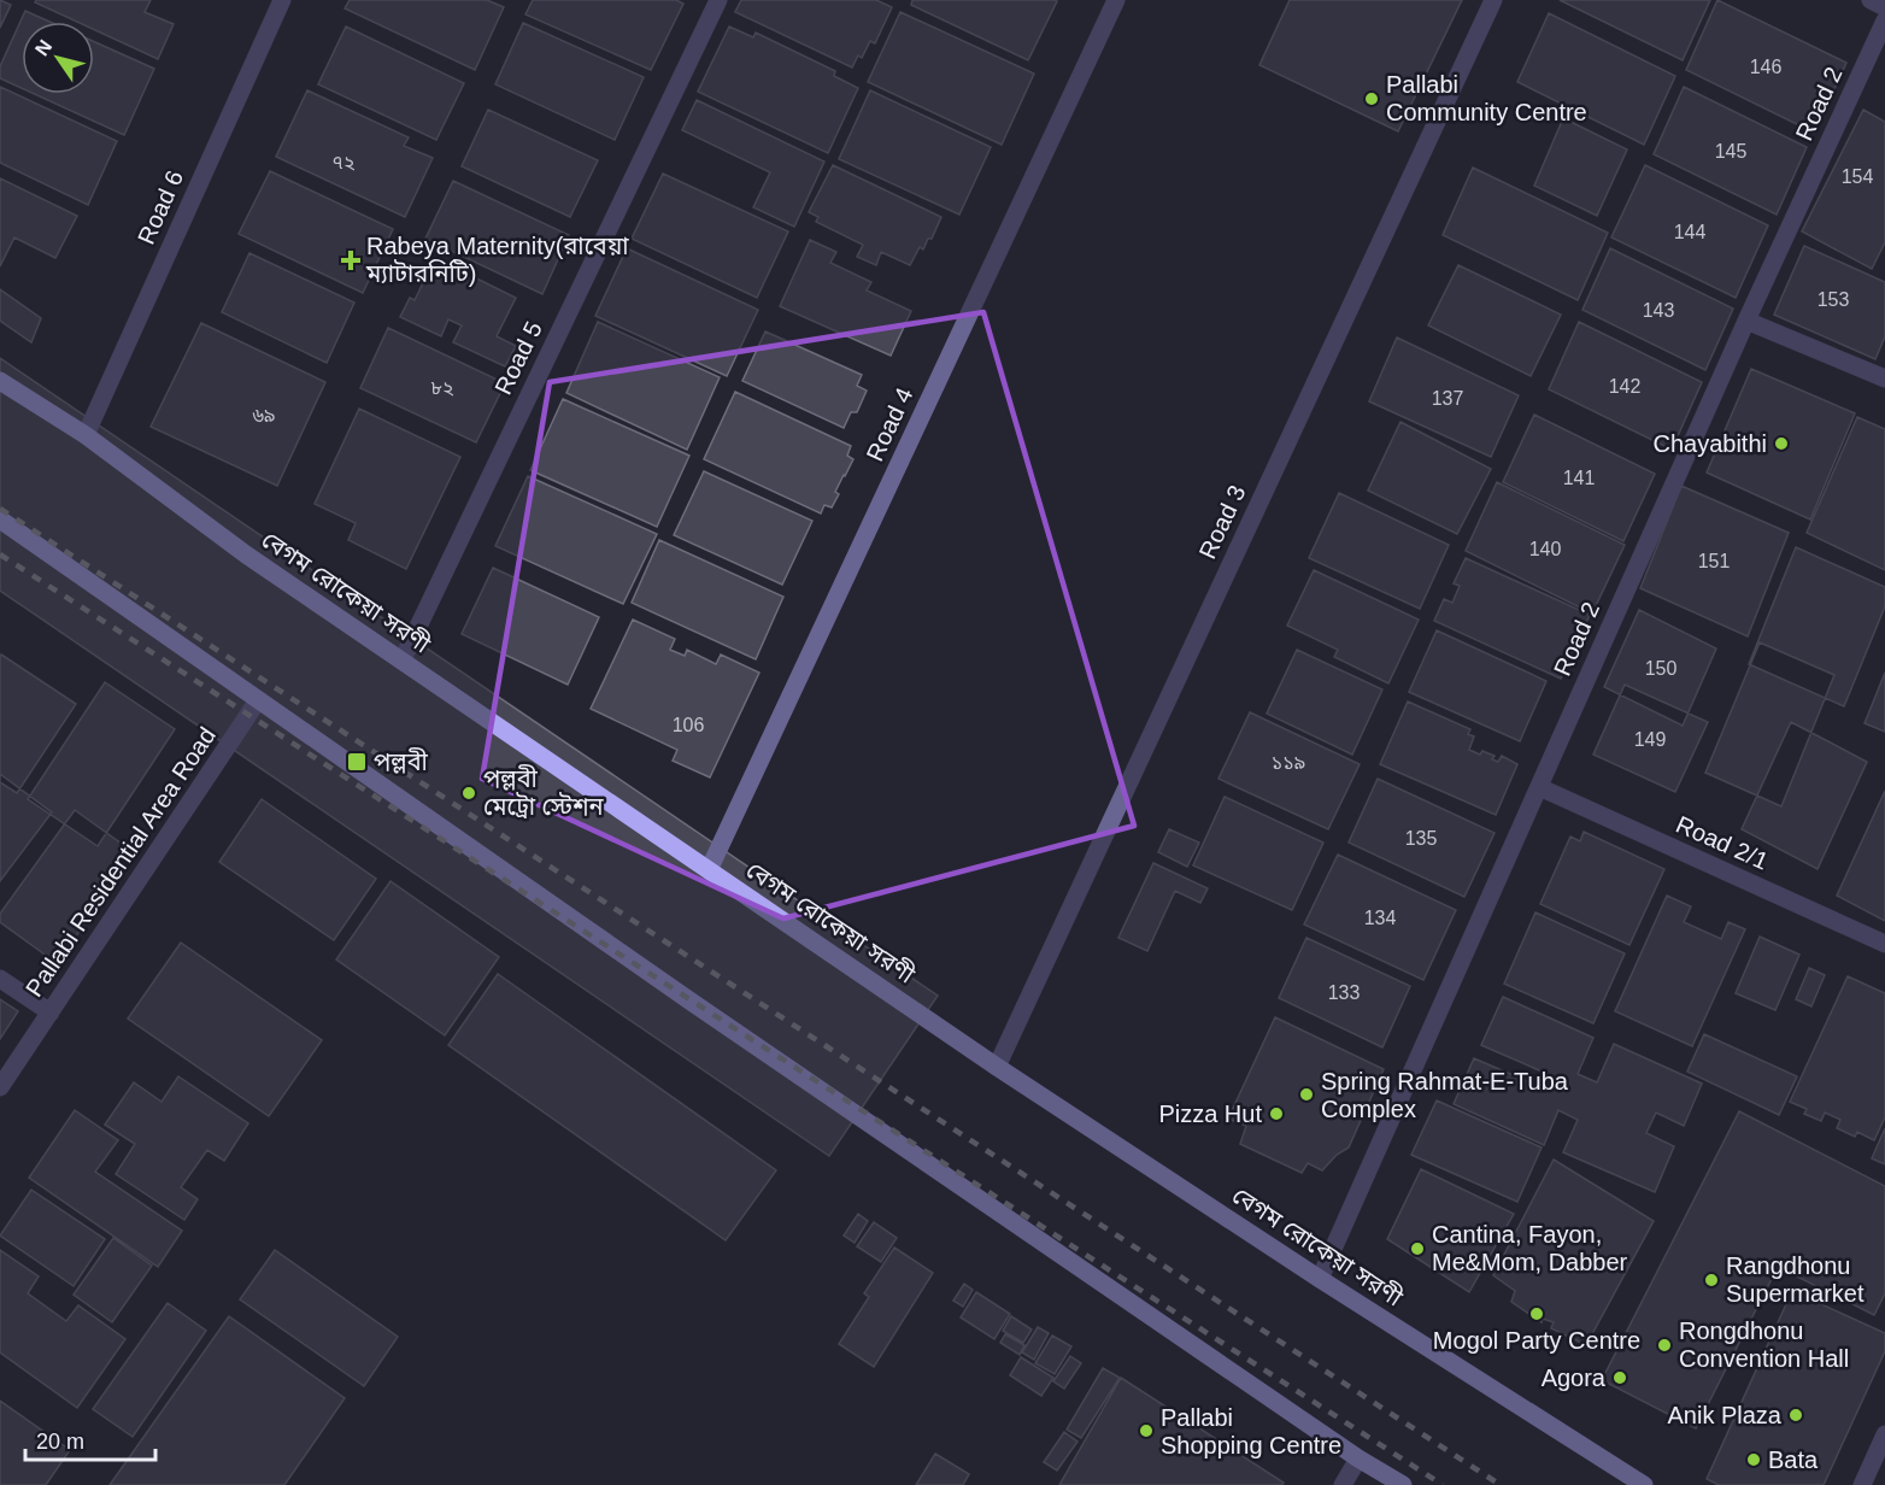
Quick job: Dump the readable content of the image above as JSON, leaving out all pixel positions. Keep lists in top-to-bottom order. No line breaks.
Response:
{"streets":{"main road":["বেগম রোকেয়া সরণী"],"street":["Road 2","Road 6","Road 5","Road 4","Road 3","Road 2/1","Pallabi Residential Area Road"]},"crossings":[["Road 2","বেগম রোকেয়া সরণী"],["Road 2","Road 2/1"],["Road 6","বেগম রোকেয়া সরণী"],["Road 5","বেগম রোকেয়া সরণী"],["Road 4","বেগম রোকেয়া সরণী"],["Road 3","বেগম রোকেয়া সরণী"]],"places":{"other":["Pallabi Community Centre","Chayabithi","পল্লবী মেট্রো স্টেশন","Spring Rahmat-E-Tuba Complex","Pizza Hut","Cantina, Fayon, Me&Mom, Dabber","Rangdhonu Supermarket","Mogol Party Centre","Rongdhonu Convention Hall","Agora","Anik Plaza","Pallabi Shopping Centre","Bata"],"health":["Rabeya Maternity(রাবেয়া ম্যাটারনিটি)"],"transit":["পল্লবী"]},"house_numbers":["146","145","৭২","154","144","153","143","142","৮২","137","৬৯","141","140","151","150","106","149","১১৯","135","134","133"],"scale_bar":"20 m","north":"top left"}
